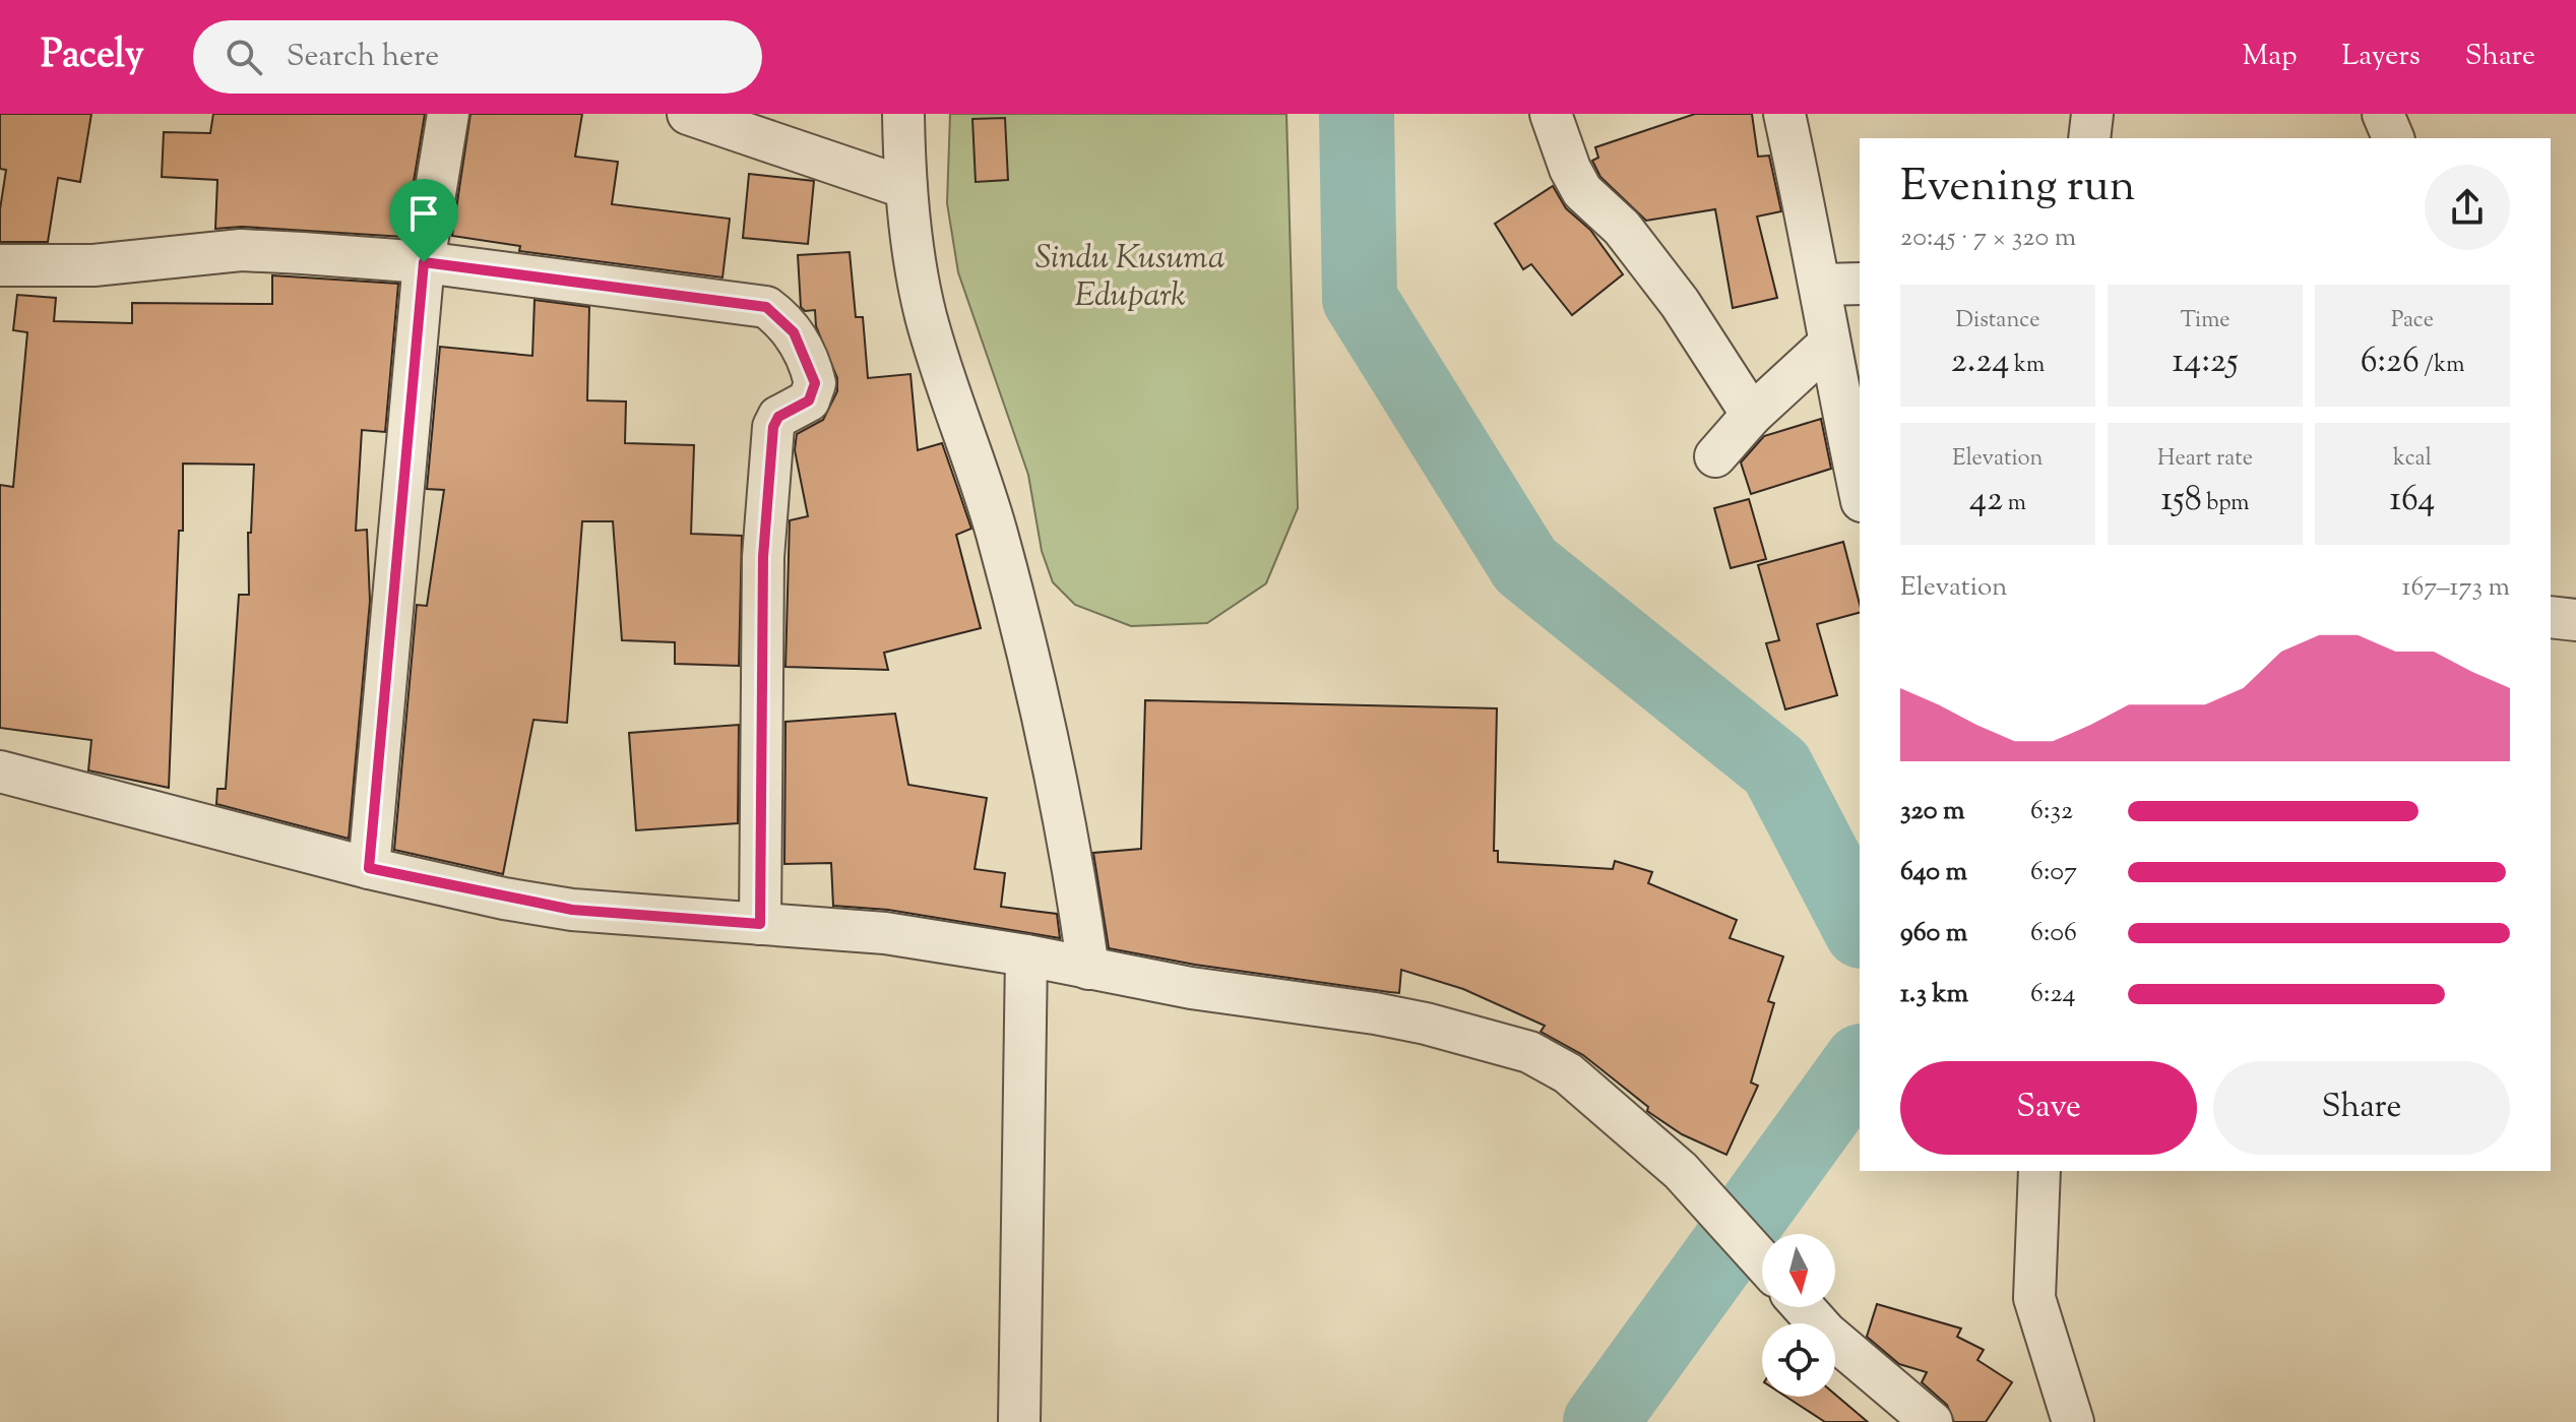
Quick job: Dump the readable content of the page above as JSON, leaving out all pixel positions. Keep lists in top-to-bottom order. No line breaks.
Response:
{"parks":["Sindu Kusuma Edupark"],"north":"bottom","page":{"header":"Pacely","search":"Search here","nav":["Map","Layers","Share"],"heading":["Evening run","20:45 · 7 × 320 m"],"stats":[["Distance","2.24 km"],["Time","14:25"],["Pace","6:26 /km"],["Elevation","42 m"],["Heart rate","158 bpm"],["kcal","164"]],"chart":["Elevation","167–173 m"],"list":[{"name":"320 m","note":"6:32"},{"name":"640 m","note":"6:07"},{"name":"960 m","note":"6:06"},{"name":"1.3 km","note":"6:24"}],"buttons":["Save","Share"]}}
